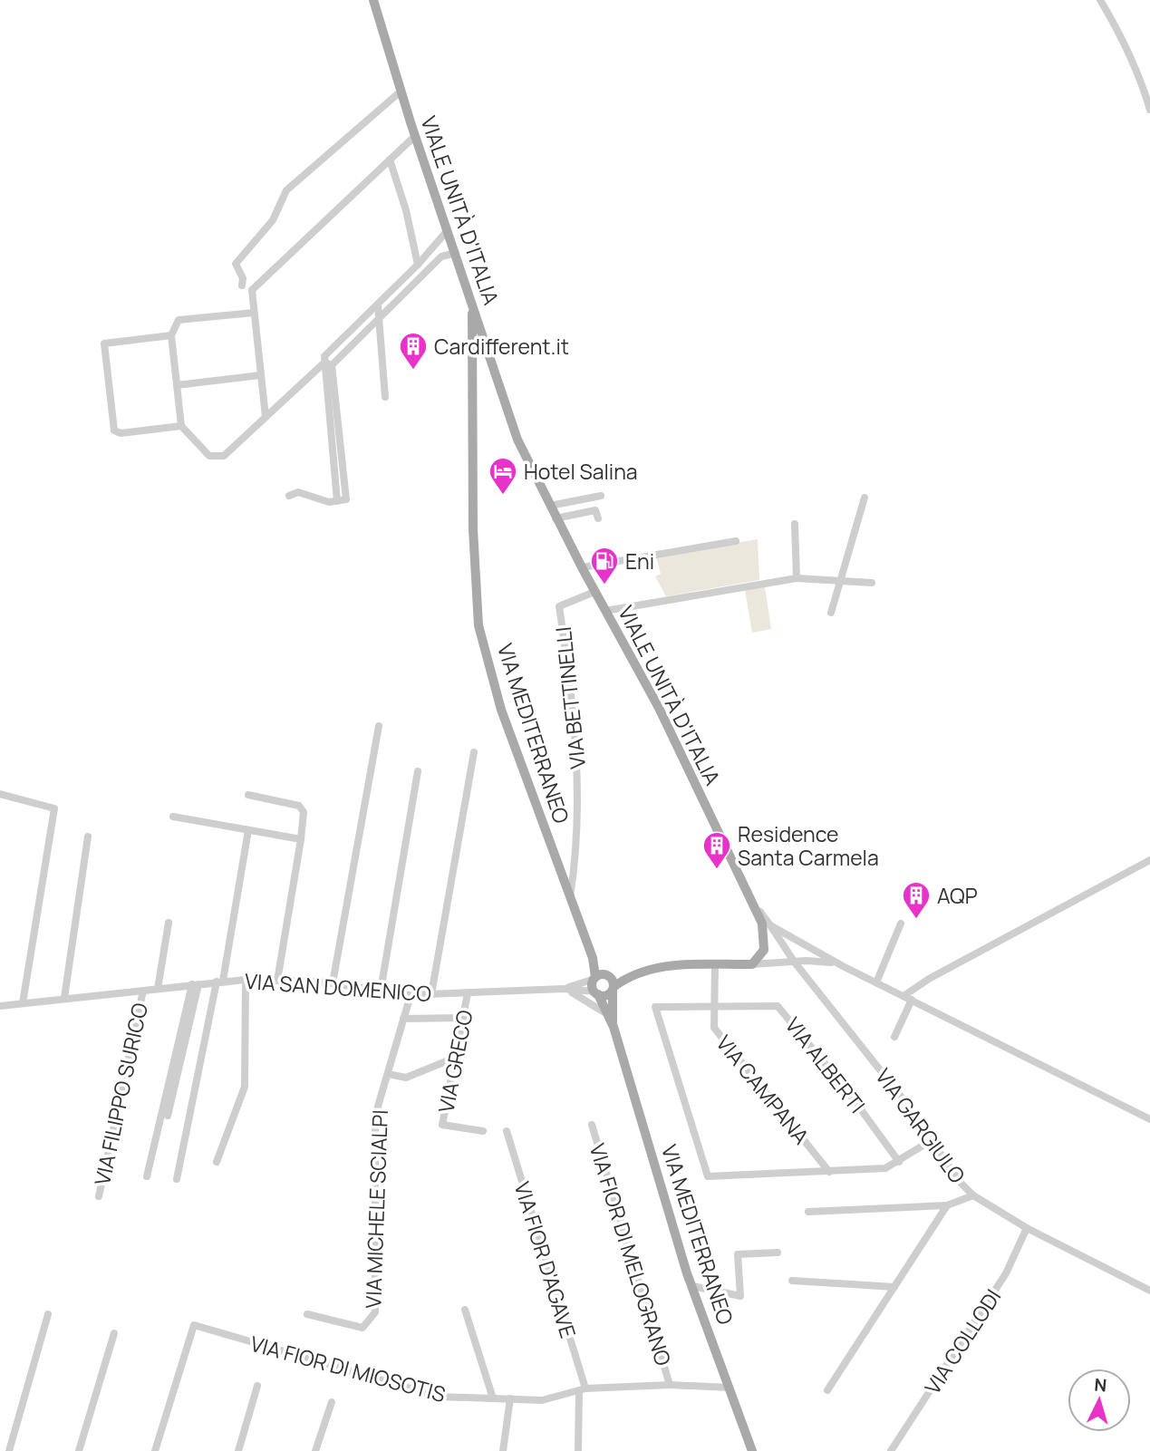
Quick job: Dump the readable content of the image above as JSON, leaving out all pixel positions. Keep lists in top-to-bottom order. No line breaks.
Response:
{"streets":{"main road":["VIALE UNITÀ D'ITALIA","VIA MEDITERRANEO"],"street":["VIA BETTINELLI","VIA SAN DOMENICO","VIA GRECO","VIA ALBERTI","VIA CAMPANA","VIA FILIPPO SURICO","VIA GARGIULO","VIA MICHELE SCIALPI","VIA FIOR DI MELOGRANO","VIA FIOR D'AGAVE","VIA COLLODI","VIA FIOR DI MIOSOTIS"]},"crossings":[["VIALE UNITÀ D'ITALIA","VIA BETTINELLI"],["VIALE UNITÀ D'ITALIA","VIA MEDITERRANEO"],["VIALE UNITÀ D'ITALIA","VIA GARGIULO"],["VIA BETTINELLI","VIA MEDITERRANEO"],["VIA MEDITERRANEO","VIA SAN DOMENICO"],["VIA MEDITERRANEO","VIA FIOR DI MIOSOTIS"],["VIA SAN DOMENICO","VIA GRECO"],["VIA SAN DOMENICO","VIA FILIPPO SURICO"],["VIA SAN DOMENICO","VIA MICHELE SCIALPI"],["VIA ALBERTI","VIA CAMPANA"],["VIA GARGIULO","VIA COLLODI"],["VIA FIOR DI MELOGRANO","VIA FIOR DI MIOSOTIS"],["VIA FIOR D'AGAVE","VIA FIOR DI MIOSOTIS"]],"places":{"building":["Cardifferent.it","Residence Santa Carmela","AQP"],"hotel":["Hotel Salina"],"fuel station":["Eni"]},"north":"top"}
